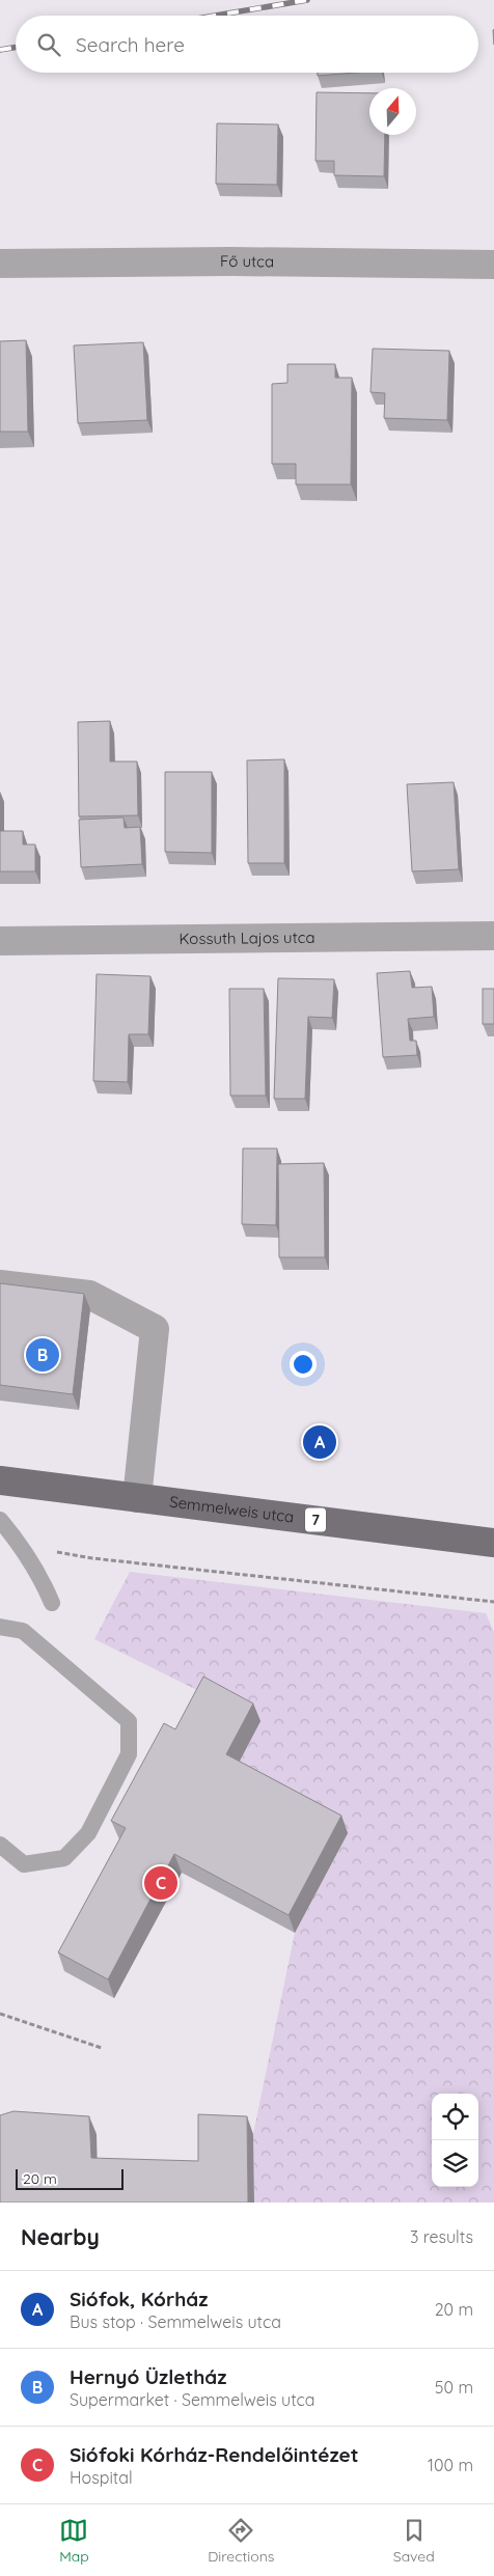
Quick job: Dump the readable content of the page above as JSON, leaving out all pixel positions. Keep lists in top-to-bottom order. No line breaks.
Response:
{"streets":{"main road":["Semmelweis utca","7"],"street":["Fő utca","Kossuth Lajos utca"]},"scale_bar":"20 m","north":"top","page":{"search":"Search here","pins":["B","A","C"],"scale":"20 m","heading":["Nearby","3 results"],"list":[{"mark":"A","name":"Siófok, Kórház","note":"Bus stop · Semmelweis utca","value":"20 m"},{"mark":"B","name":"Hernyó Üzletház","note":"Supermarket · Semmelweis utca","value":"50 m"},{"mark":"C","name":"Siófoki Kórház-Rendelőintézet","note":"Hospital","value":"100 m"}],"nav":["Map","Directions","Saved"]}}
